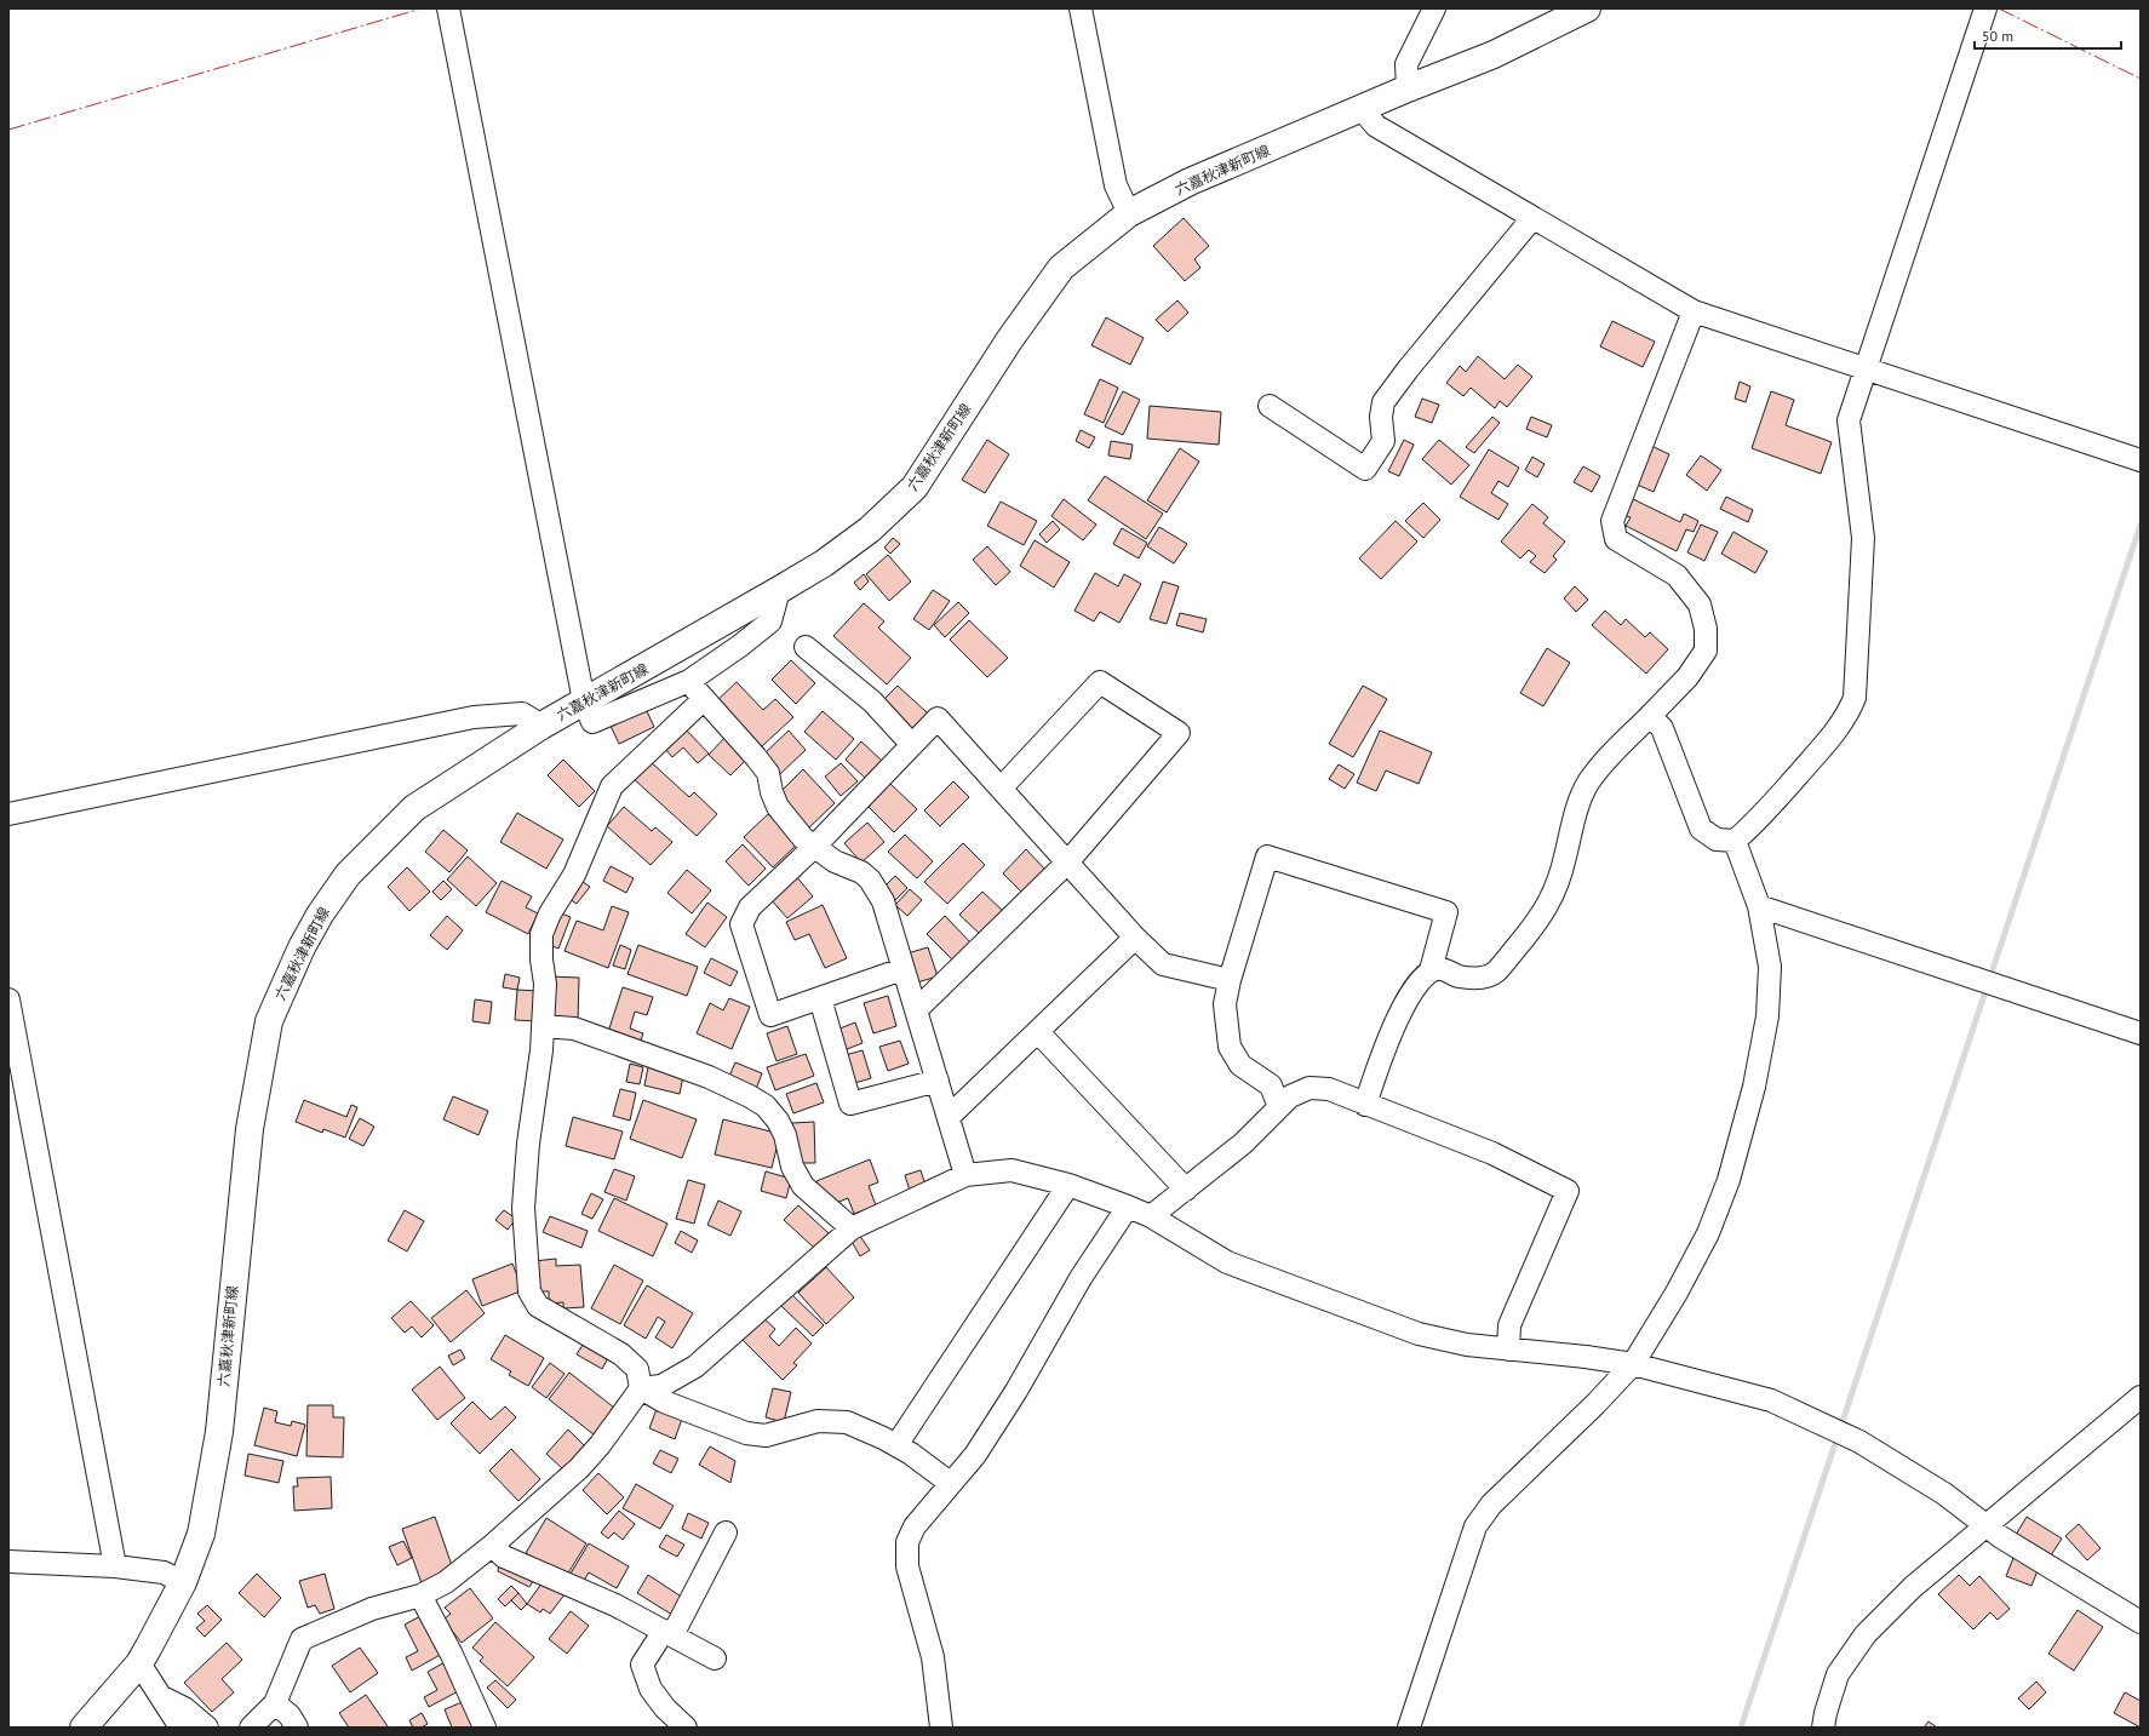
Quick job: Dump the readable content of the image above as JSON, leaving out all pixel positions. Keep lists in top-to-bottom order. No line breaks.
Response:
{"streets":{"main road":["六嘉秋津新町線"]},"scale_bar":"50 m"}
